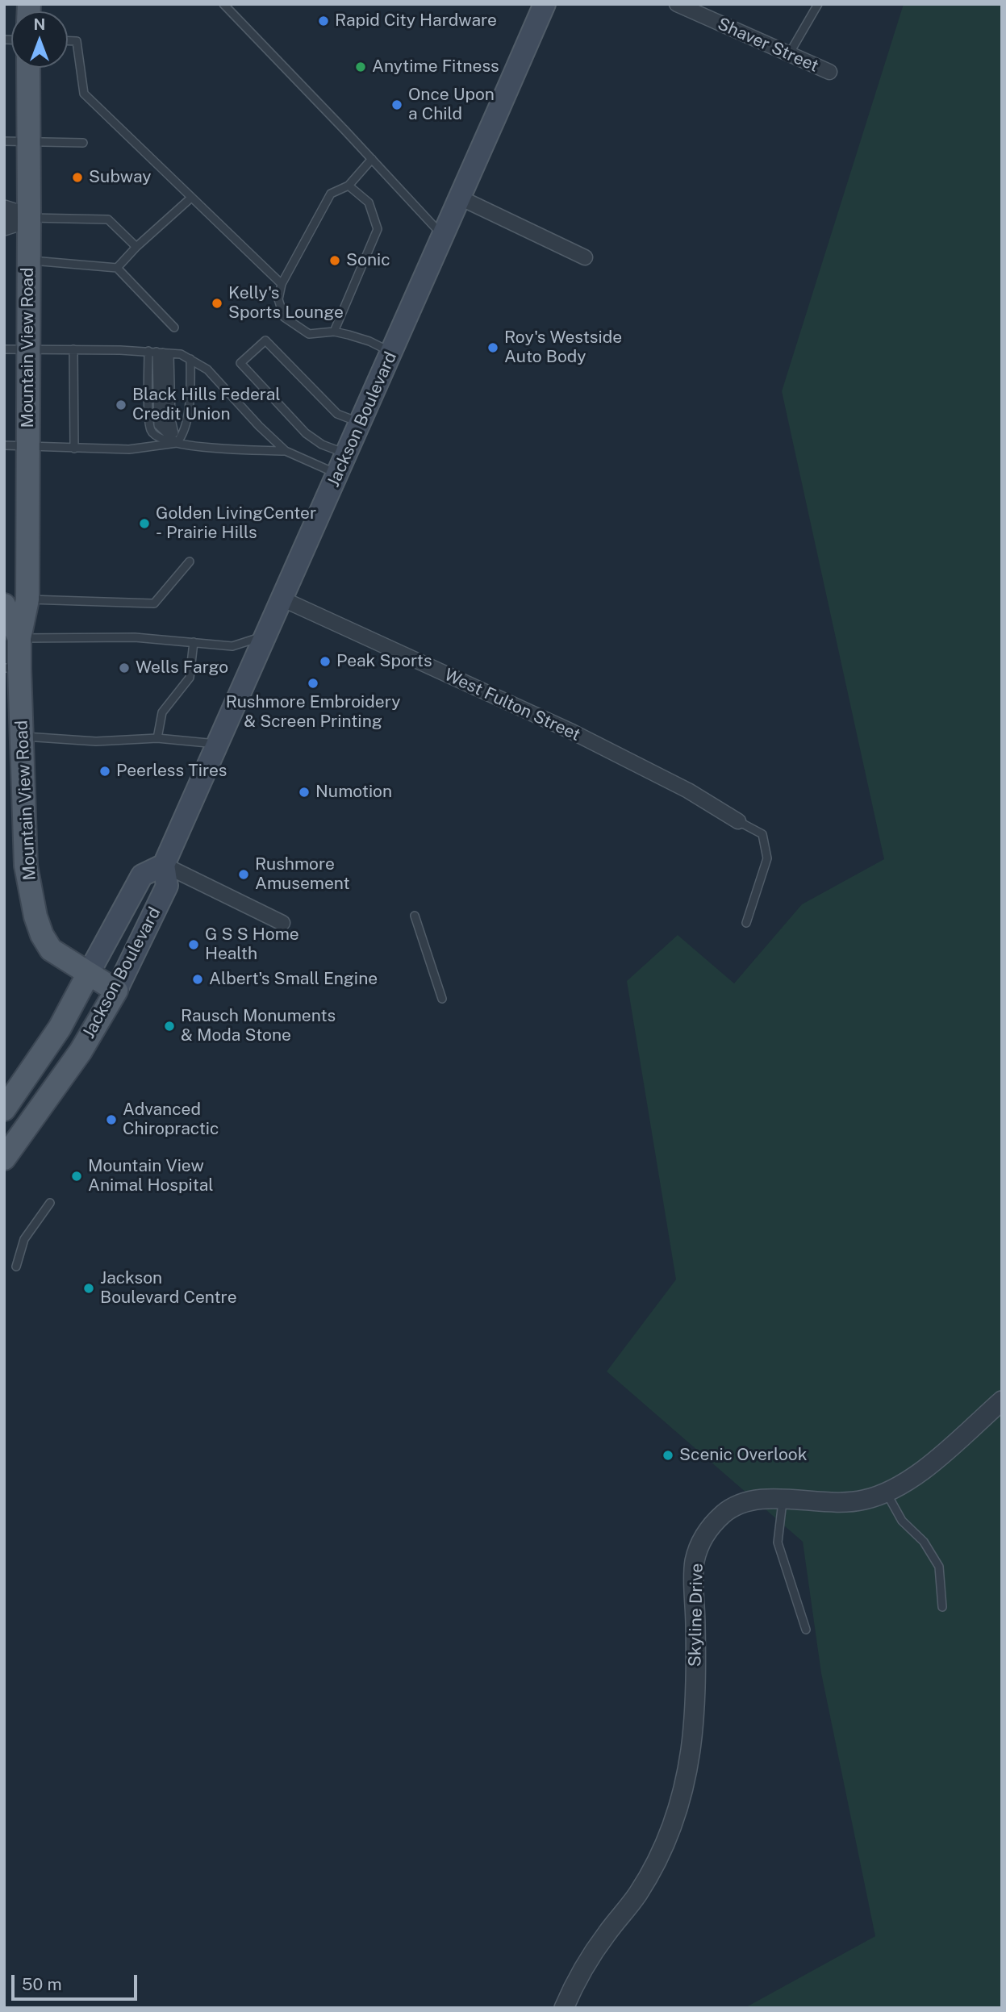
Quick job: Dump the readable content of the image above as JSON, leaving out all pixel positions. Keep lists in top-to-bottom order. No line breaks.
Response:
{"streets":{"main road":["Mountain View Road","Jackson Boulevard"],"street":["Shaver Street","West Fulton Street","Skyline Drive"]},"crossings":[["Mountain View Road","Jackson Boulevard"],["Jackson Boulevard","West Fulton Street"]],"places":["Rapid City Hardware","Anytime Fitness","Once Upon a Child","Subway","Sonic","Kelly's Sports Lounge","Roy's Westside Auto Body","Black Hills Federal Credit Union","Golden LivingCenter - Prairie Hills","Peak Sports","Wells Fargo","Rushmore Embroidery & Screen Printing","Peerless Tires","Numotion","Rushmore Amusement","G S S Home Health","Albert's Small Engine","Rausch Monuments & Moda Stone","Advanced Chiropractic","Mountain View Animal Hospital","Jackson Boulevard Centre","Scenic Overlook"],"scale_bar":"50 m","north":"top"}
